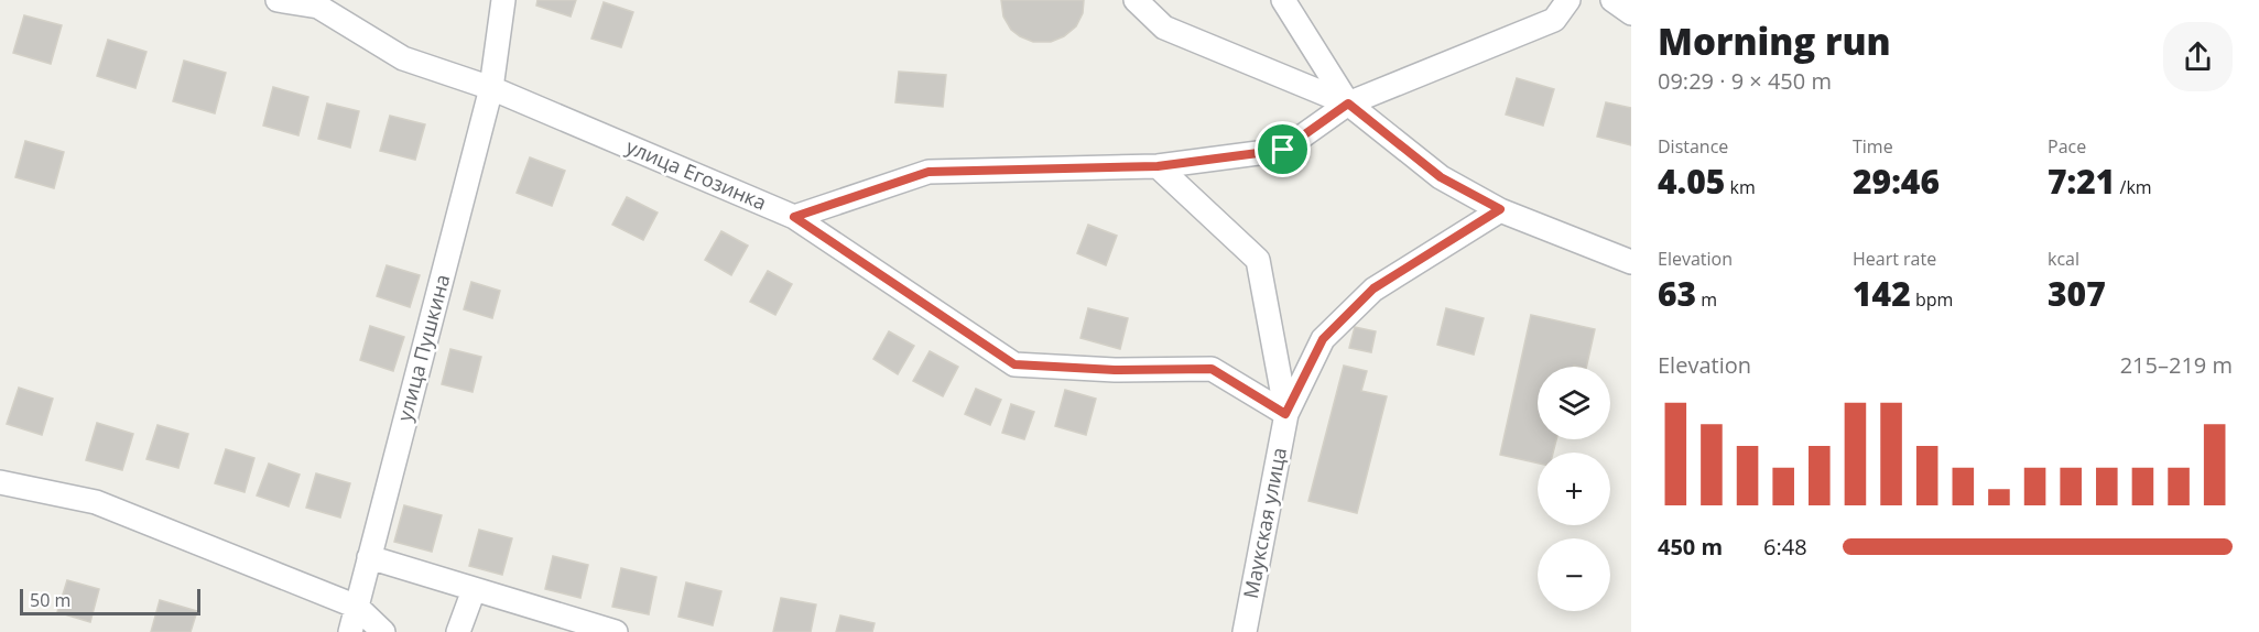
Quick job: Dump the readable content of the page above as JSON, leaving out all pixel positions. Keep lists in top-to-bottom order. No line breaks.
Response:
{"streets":{"street":["улица Егозинка","улица Пушкина","Маукская улица"]},"crossings":[["улица Егозинка","улица Пушкина"],["улица Егозинка","Маукская улица"]],"scale_bar":"50 m","page":{"heading":["Morning run","09:29 · 9 × 450 m"],"stats":[["Distance","4.05 km"],["Time","29:46"],["Pace","7:21 /km"],["Elevation","63 m"],["Heart rate","142 bpm"],["kcal","307"]],"chart":["Elevation","215–219 m"],"map_buttons":["+","−"],"list":[{"name":"450 m","note":"6:48"}],"scale":"50 m"}}
